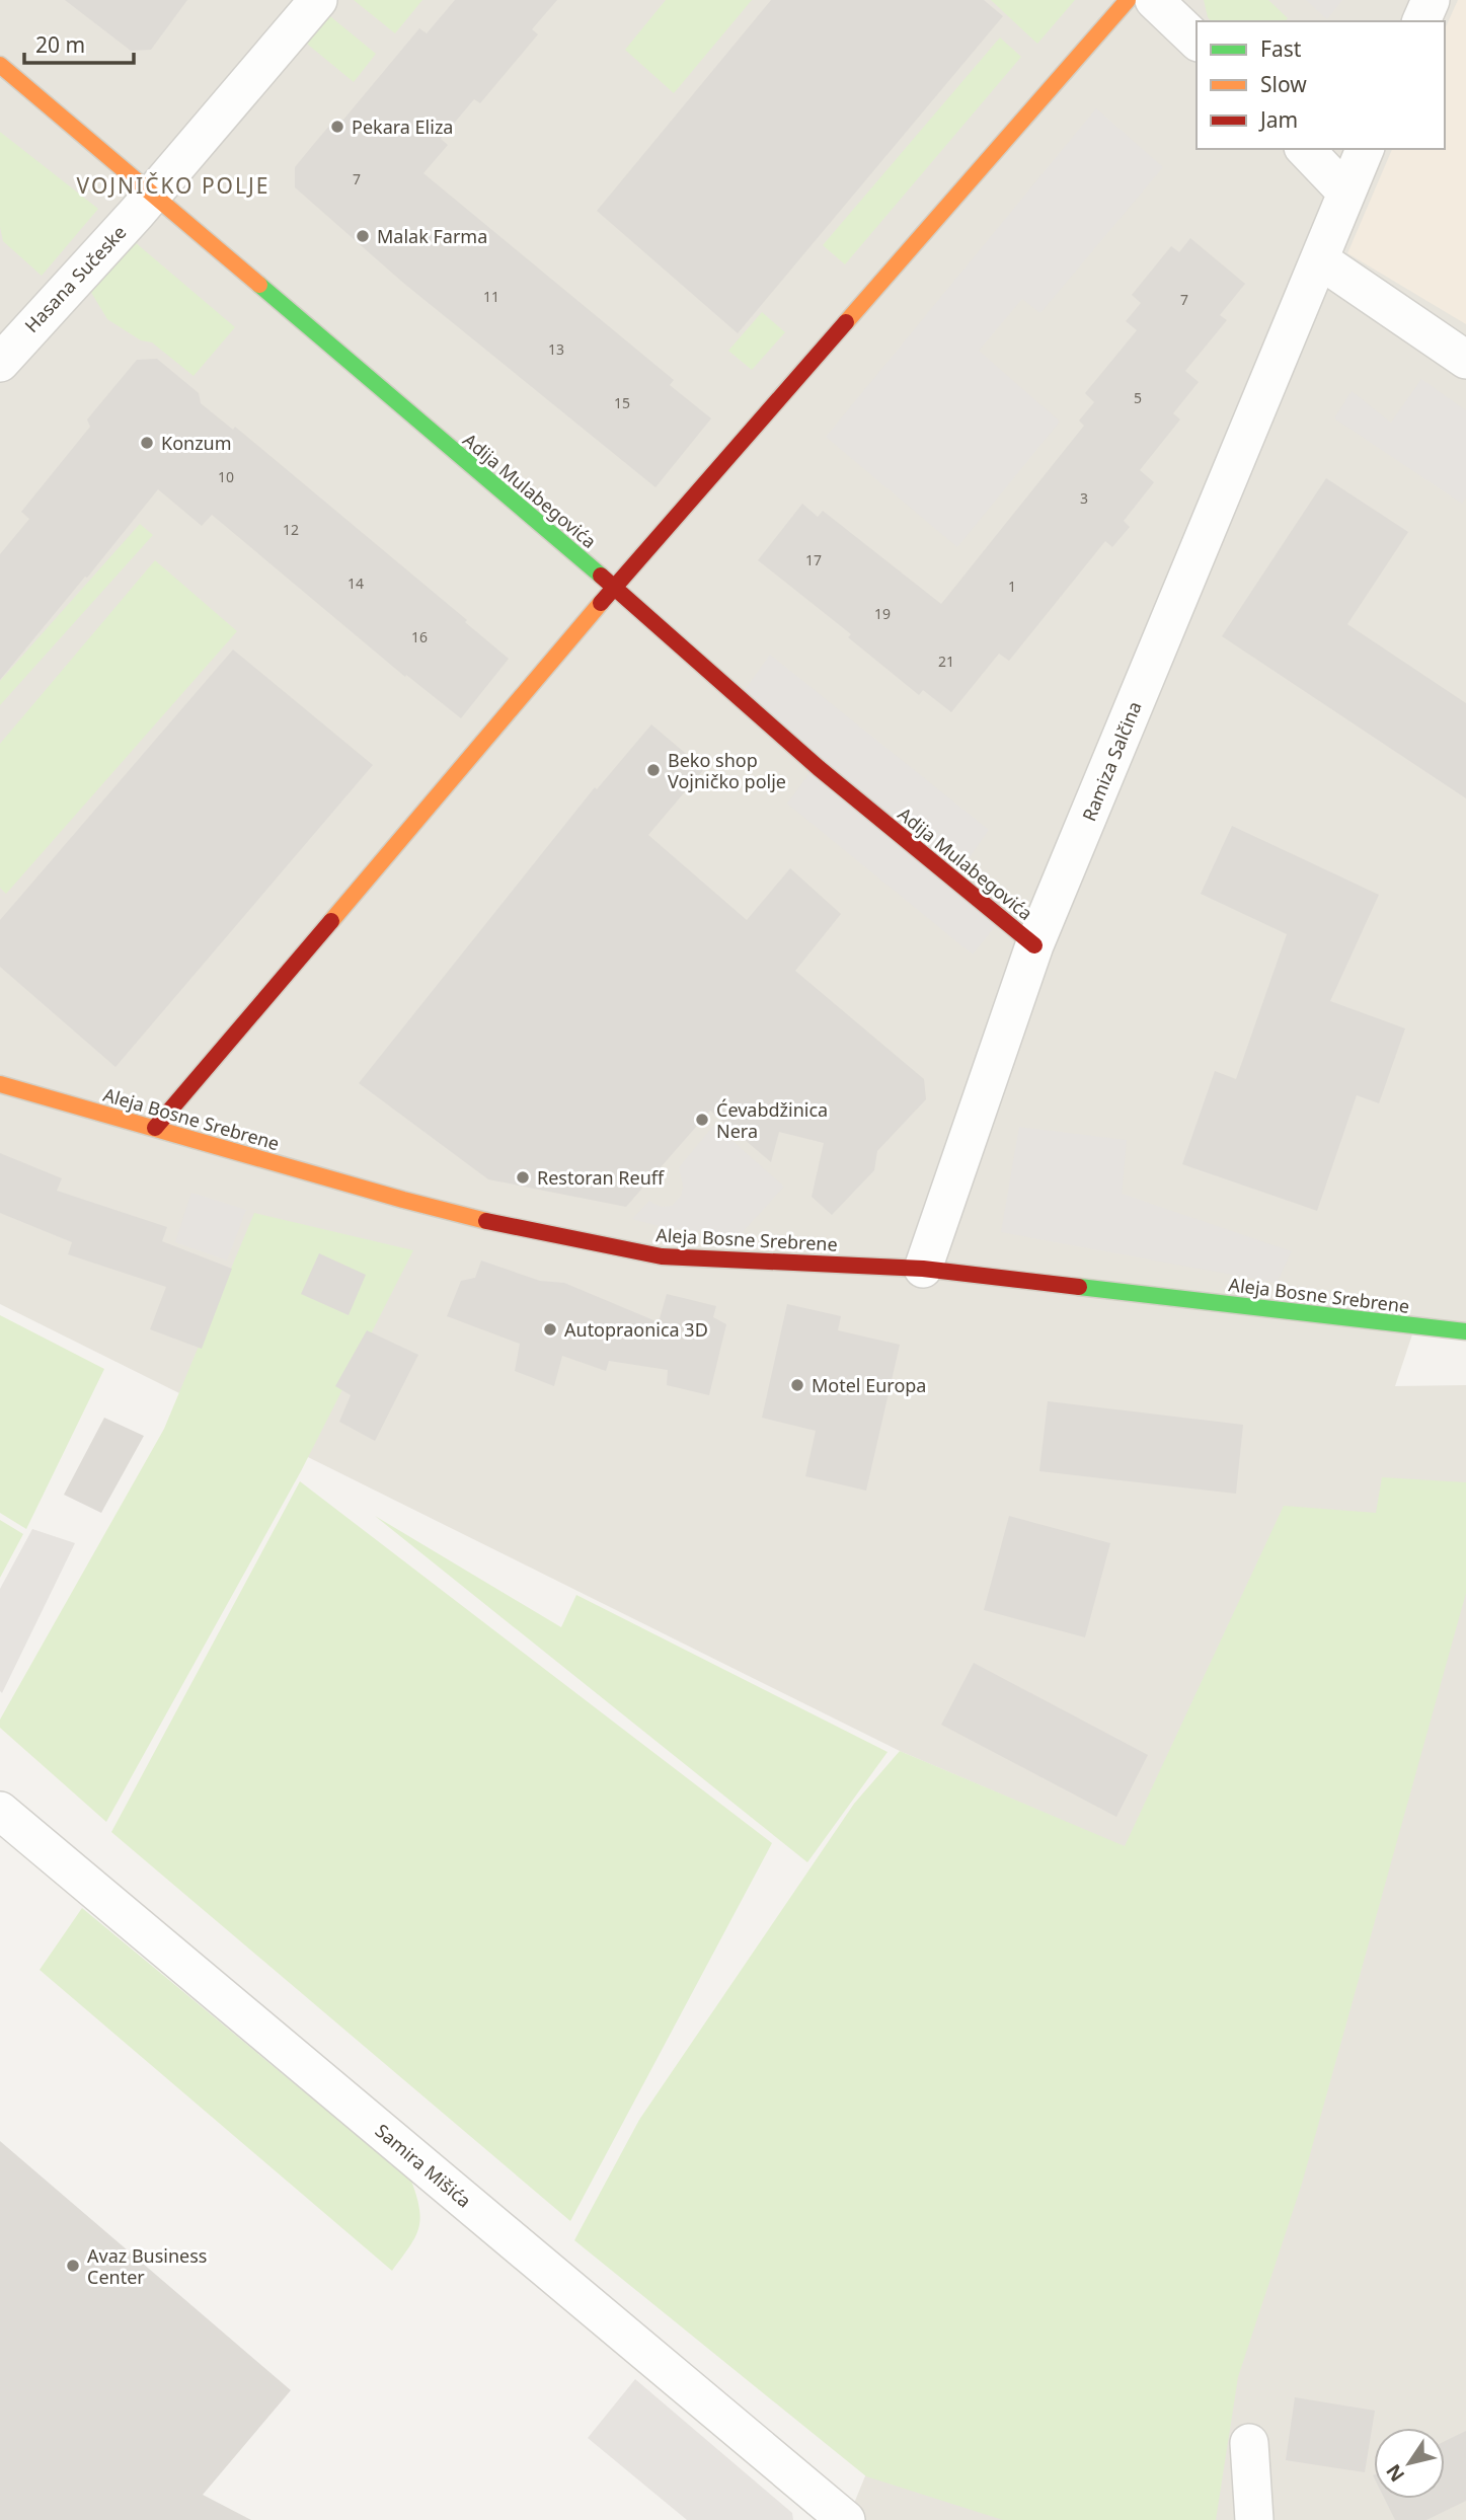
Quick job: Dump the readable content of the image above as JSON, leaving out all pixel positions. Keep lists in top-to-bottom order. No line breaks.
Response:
{"streets":{"street":["Hasana Sučeske","Adija Mulabegovića","Ramiza Salčina","Aleja Bosne Srebrene","Samira Mišića"]},"crossings":[["Hasana Sučeske","Adija Mulabegovića"],["Adija Mulabegovića","Ramiza Salčina"],["Ramiza Salčina","Aleja Bosne Srebrene"]],"districts":["VOJNIČKO POLJE"],"places":["Pekara Eliza","Malak Farma","Konzum","Beko shop Vojničko polje","Ćevabdžinica Nera","Restoran Reuff","Autopraonica 3D","Motel Europa","Avaz Business Center"],"house_numbers":["7","11","7","13","5","15","10","3","12","17","14","1","19","16","21"],"legend":["Fast","Slow","Jam"],"scale_bar":"20 m","north":"bottom left"}
